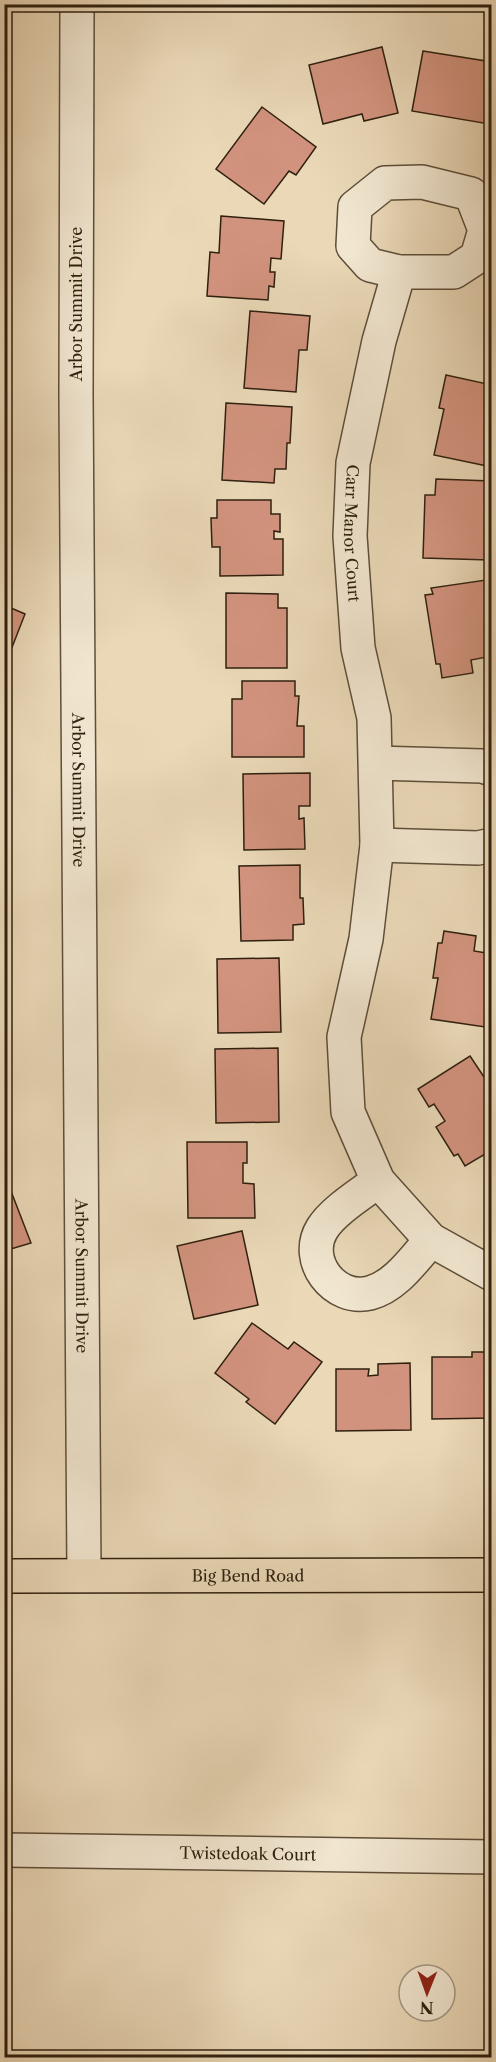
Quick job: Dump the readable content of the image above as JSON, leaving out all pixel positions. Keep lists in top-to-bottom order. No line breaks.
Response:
{"streets":{"main road":["Big Bend Road"],"street":["Arbor Summit Drive","Carr Manor Court","Twistedoak Court"]},"crossings":[["Arbor Summit Drive","Big Bend Road"]],"north":"bottom"}
